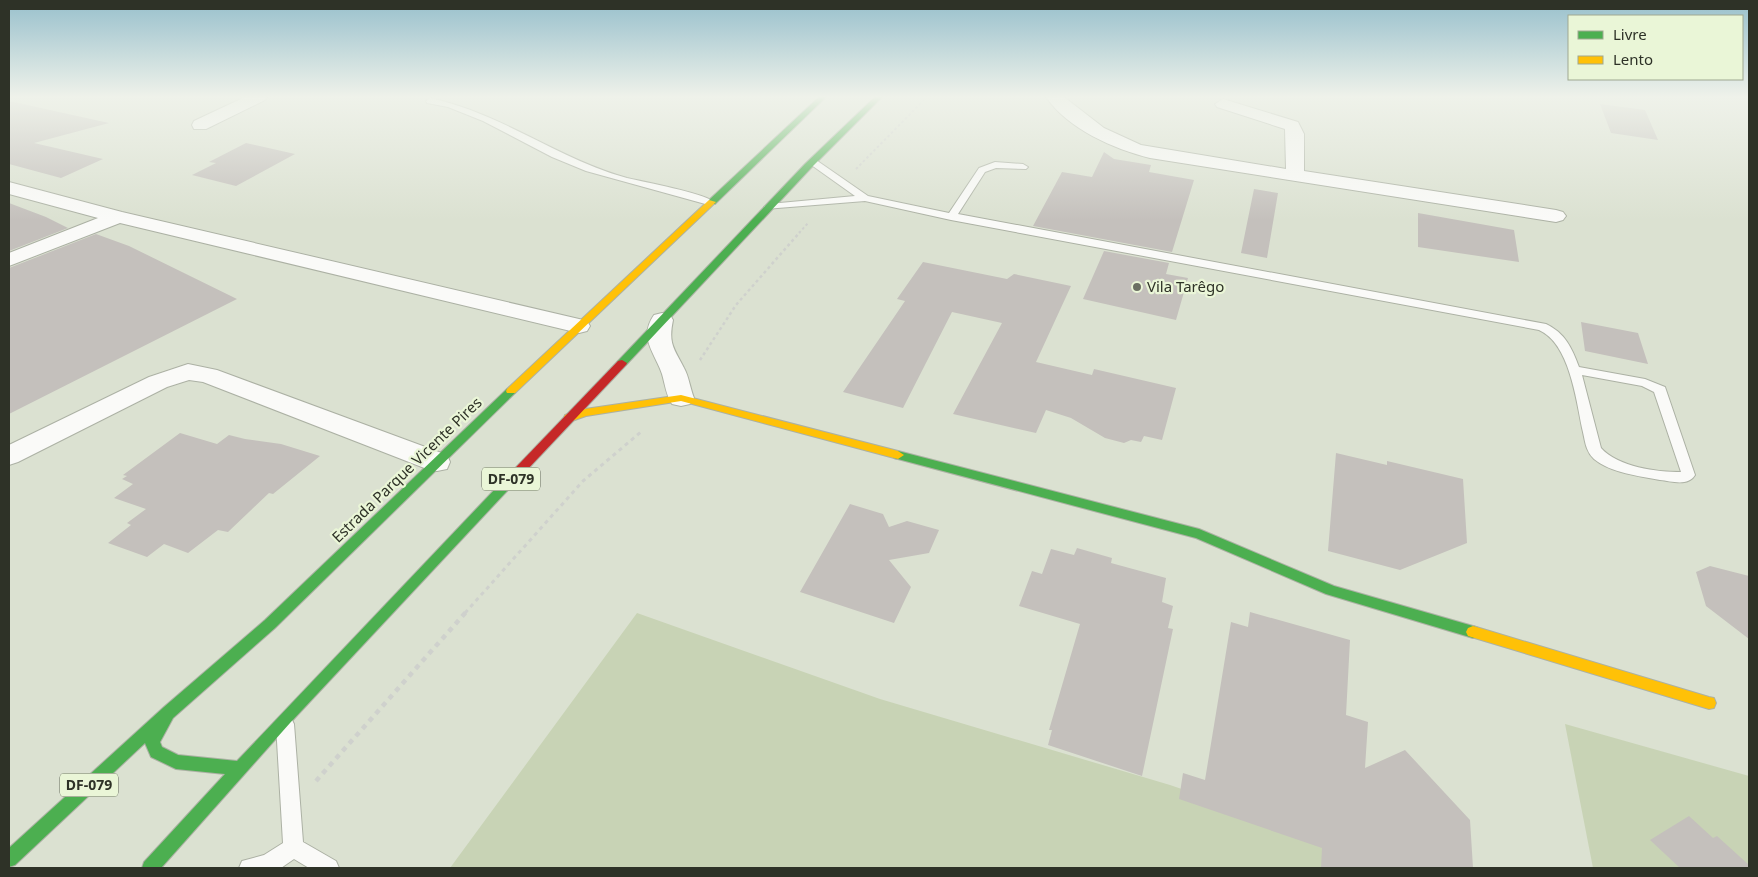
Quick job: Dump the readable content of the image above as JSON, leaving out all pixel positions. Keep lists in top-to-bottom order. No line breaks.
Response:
{"streets":{"main road":["Estrada Parque Vicente Pires","DF-079"]},"places":["Vila Tarêgo"],"legend":["Livre","Lento"]}
